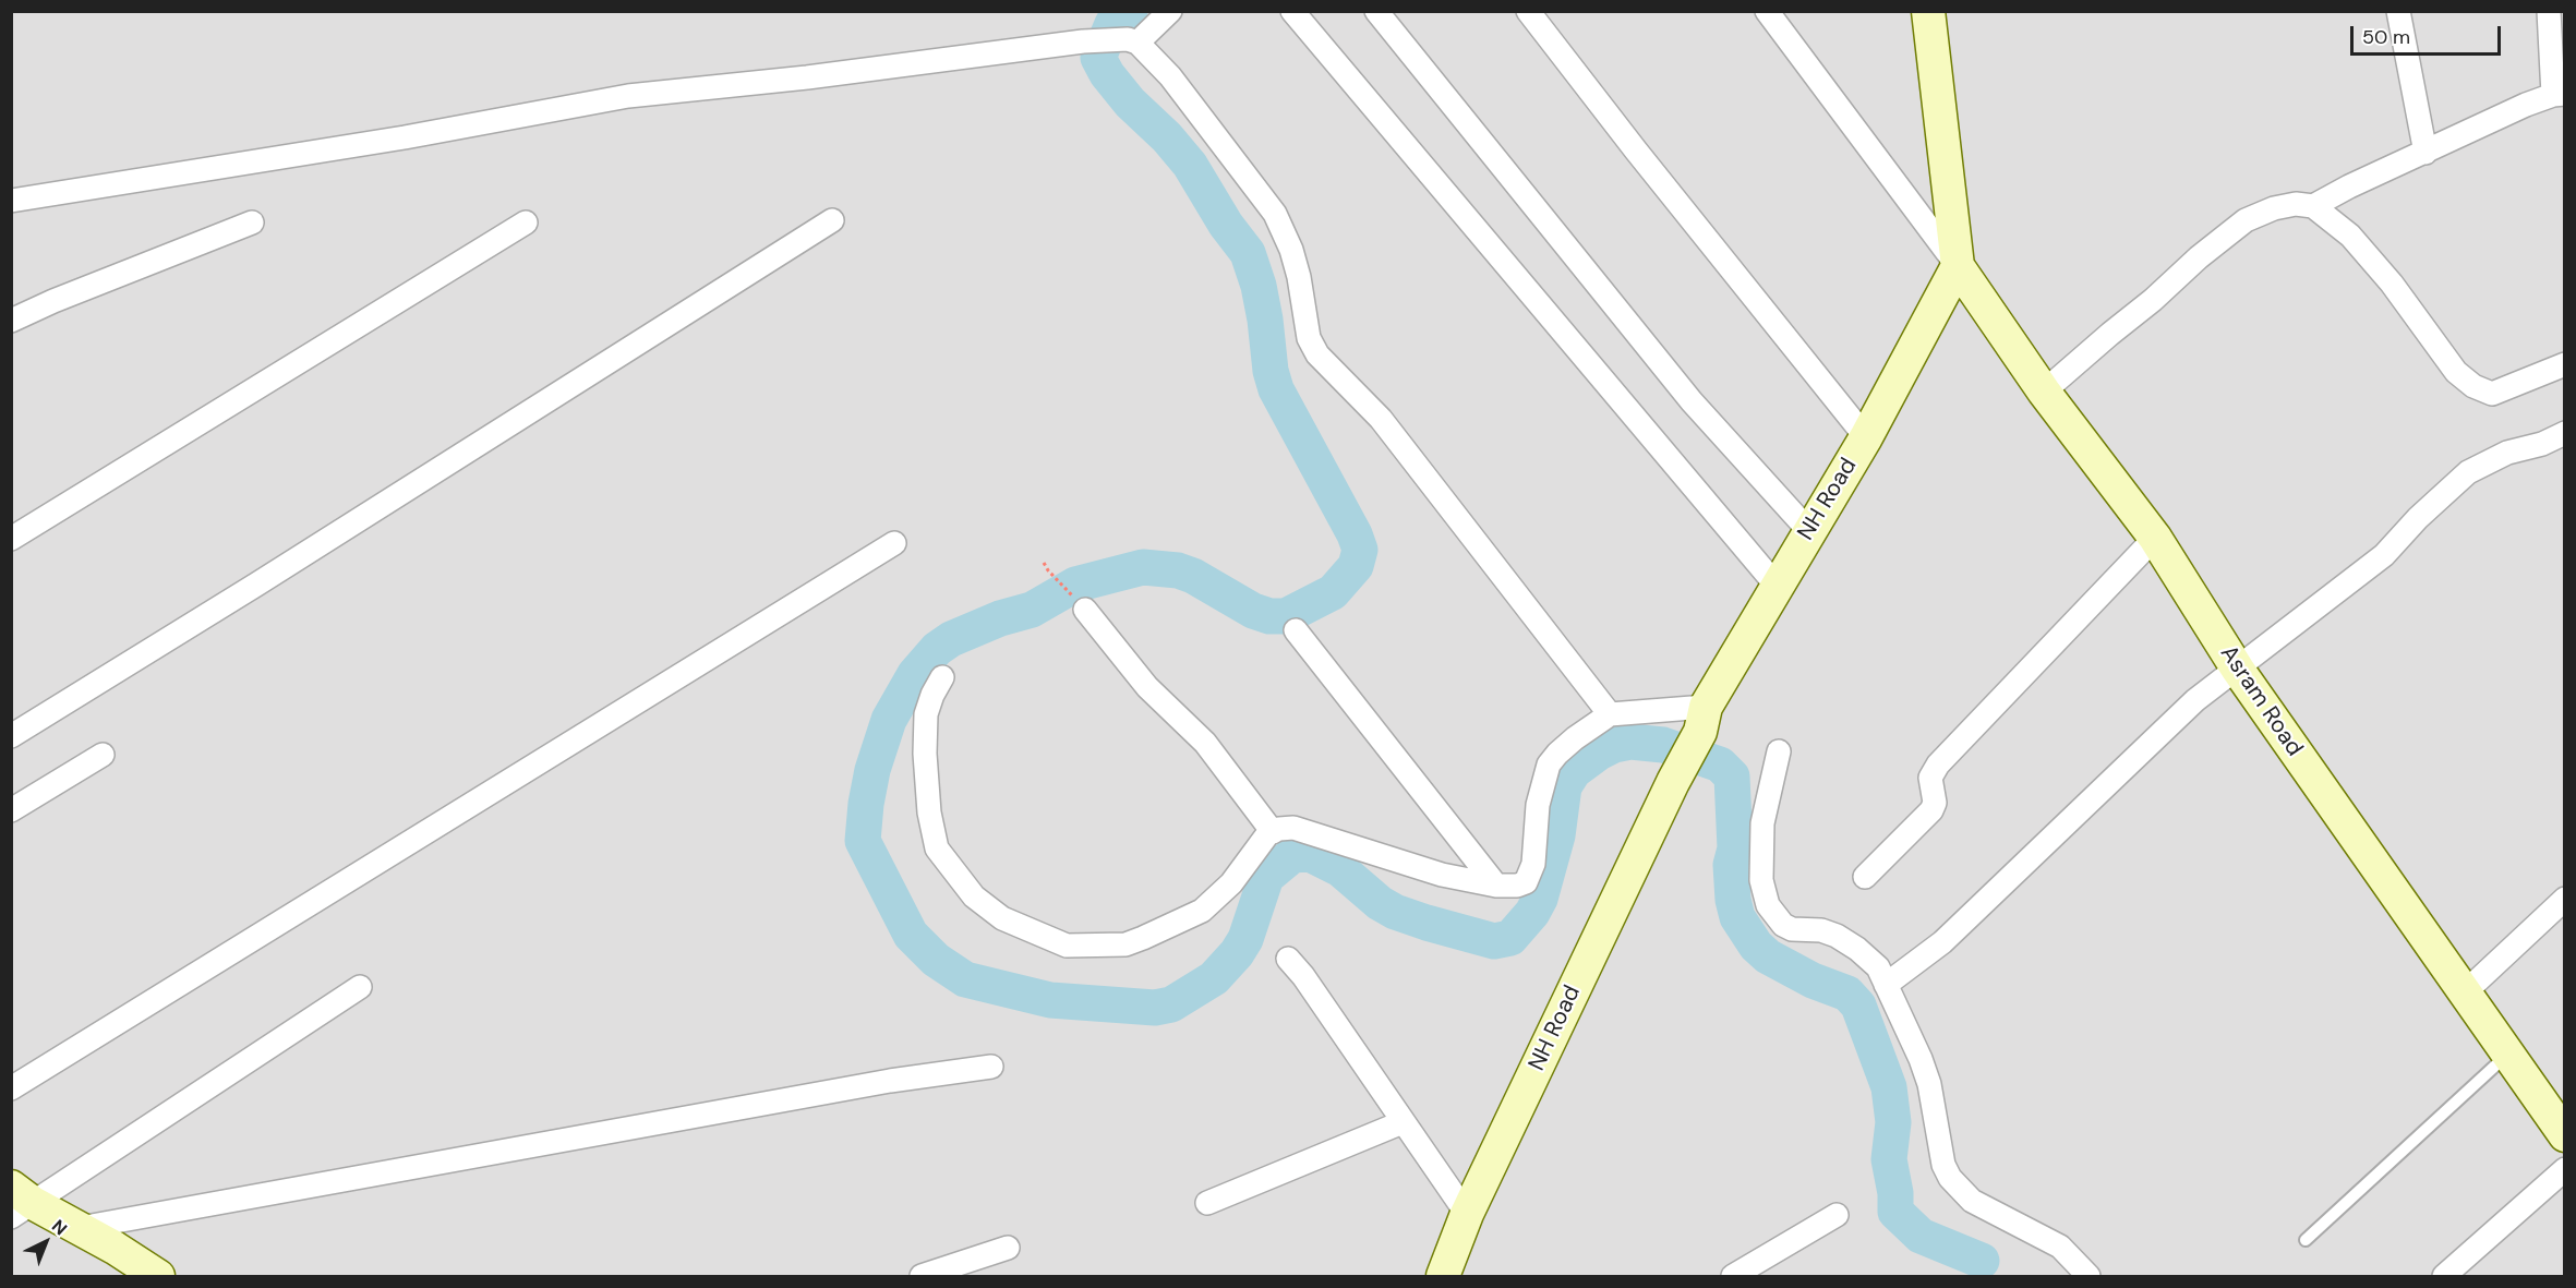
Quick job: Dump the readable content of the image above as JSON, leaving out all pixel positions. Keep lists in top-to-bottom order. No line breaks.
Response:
{"streets":{"main road":["NH Road","Asram Road"]},"crossings":[["NH Road","Asram Road"]],"scale_bar":"50 m","north":"top right"}
